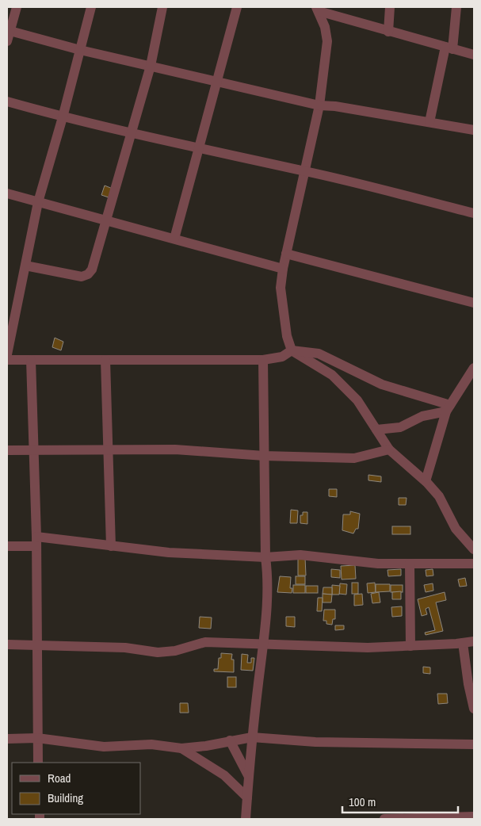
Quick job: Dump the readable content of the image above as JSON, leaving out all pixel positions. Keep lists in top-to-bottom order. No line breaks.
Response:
{"legend":["Road","Building"],"scale_bar":"100 m"}
